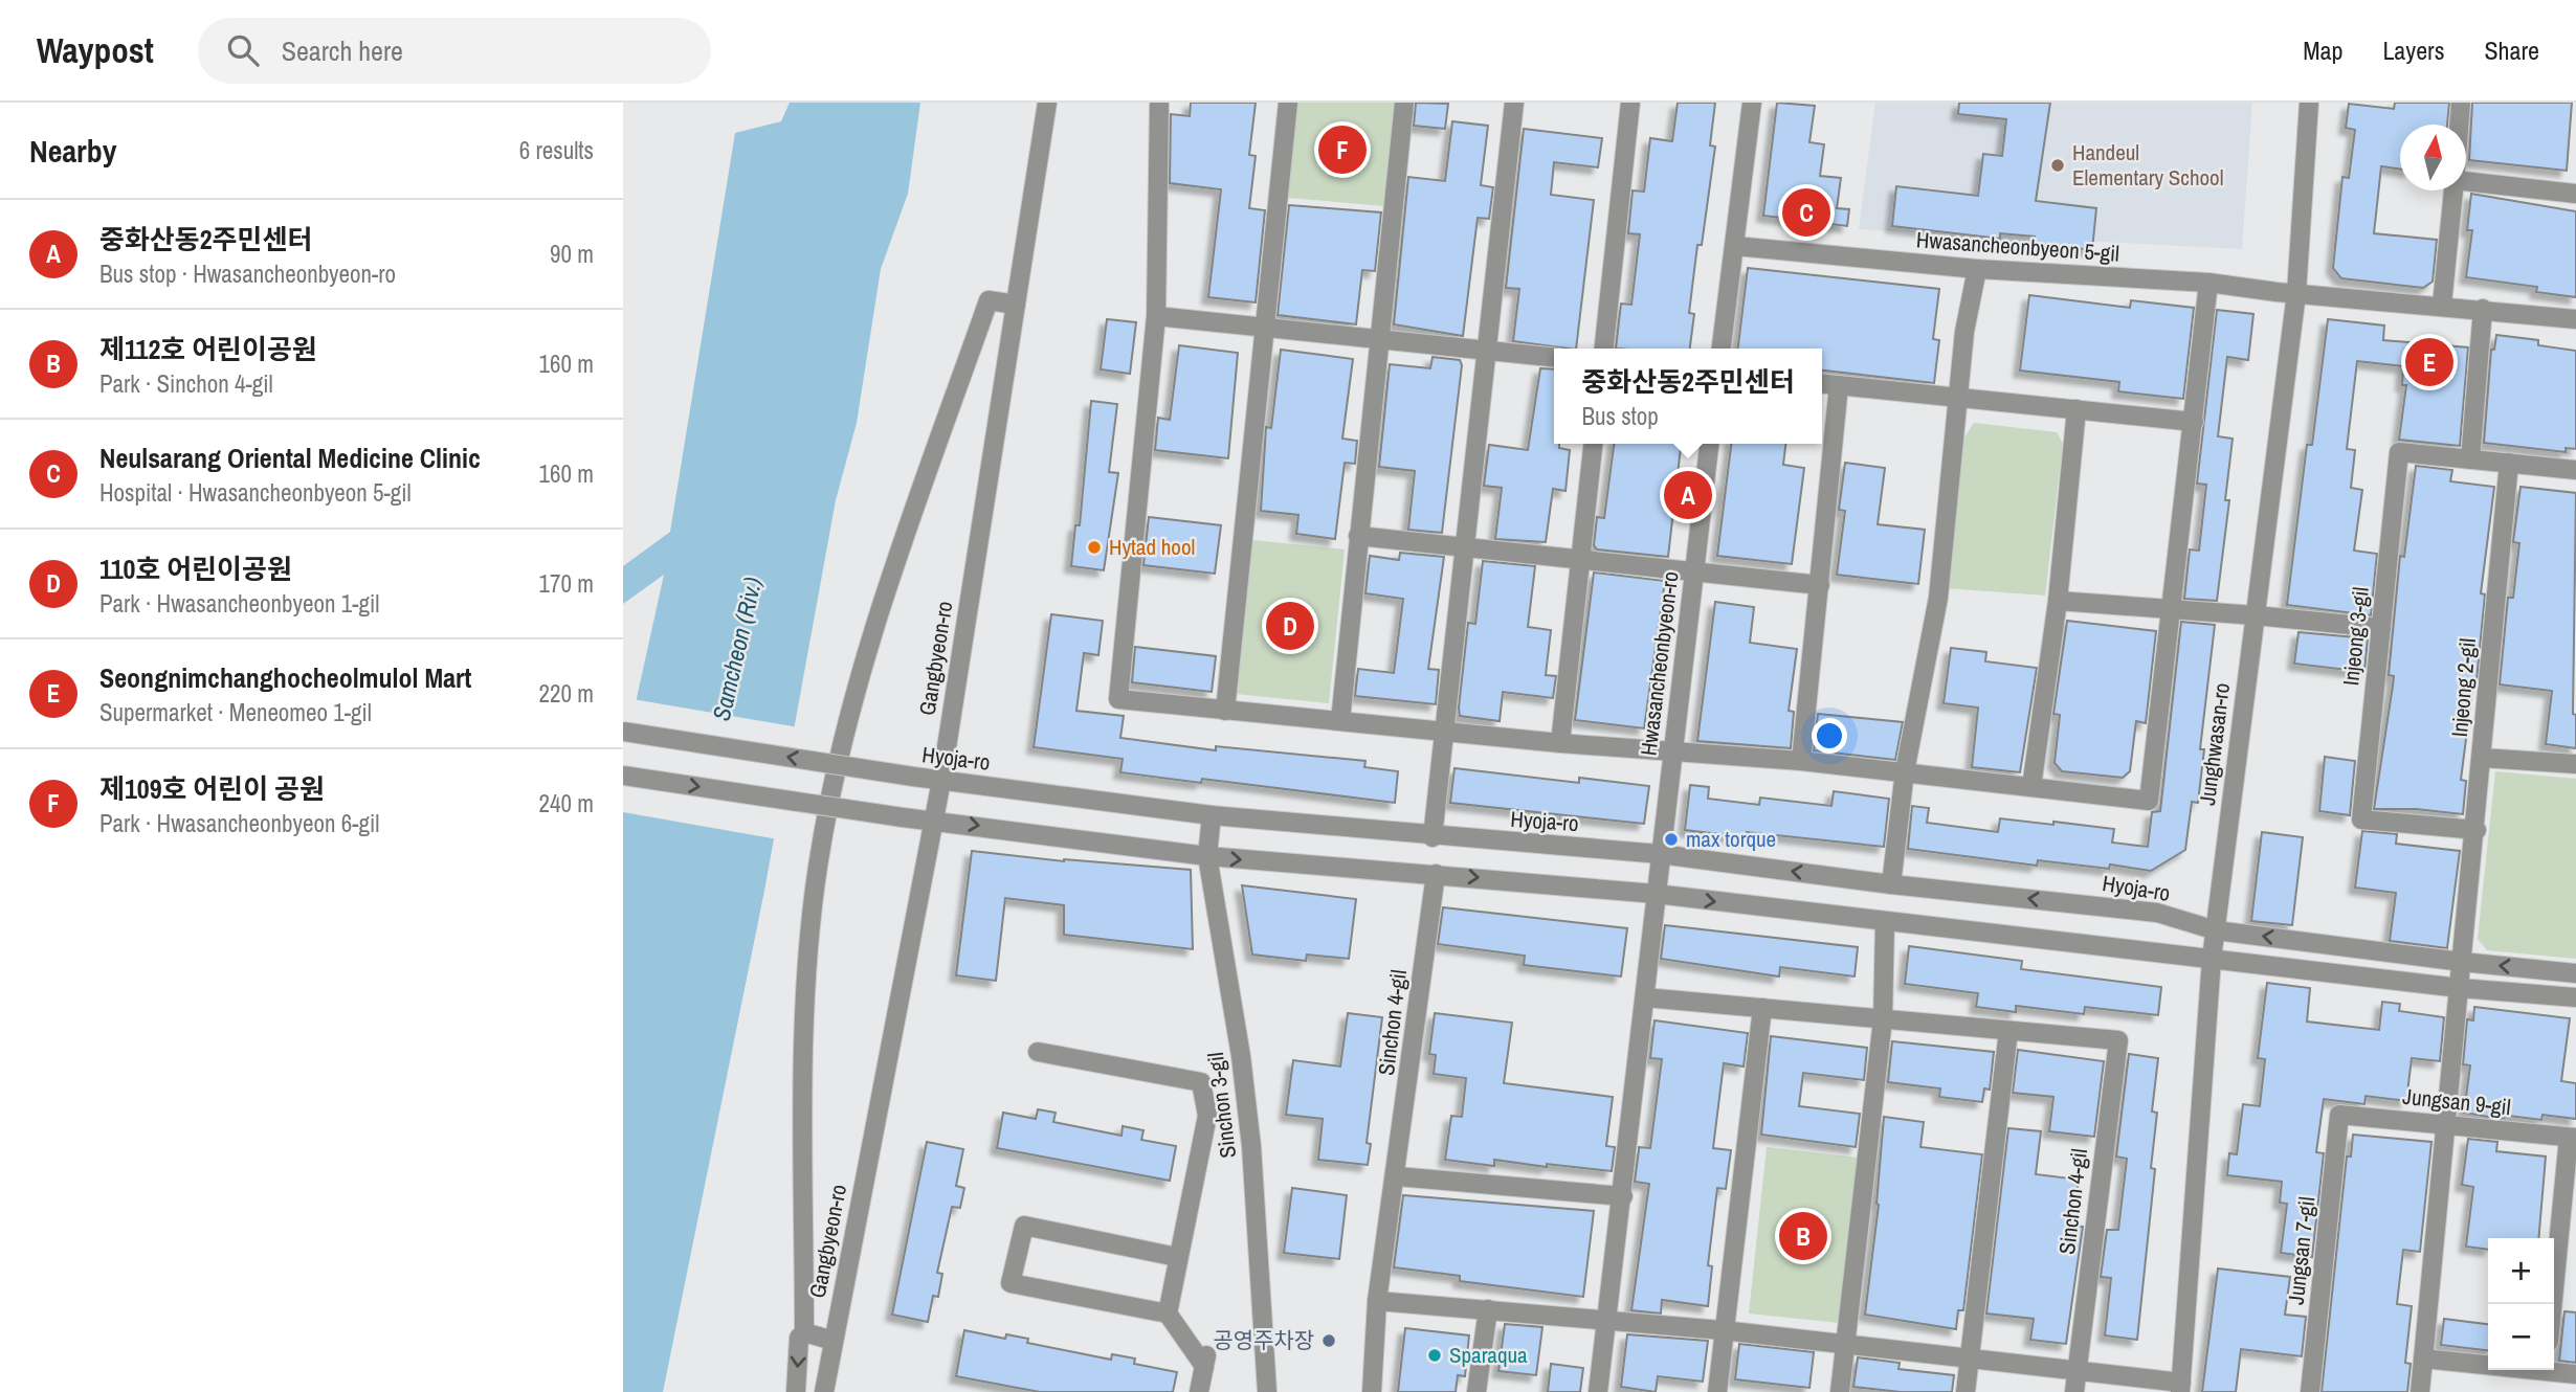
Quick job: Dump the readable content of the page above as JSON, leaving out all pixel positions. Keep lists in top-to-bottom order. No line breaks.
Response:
{"streets":{"street":["Hwasancheonbyeon 5-gil","Injeong 3-gil","Gangbyeon-ro","Hwasancheonbyeon-ro","Injeong 2-gil","Junghwasan-ro","Hyoja-ro","Sinchon 4-gil","Jungsan 9-gil","Sinchon 3-gil","Jungsan 7-gil"]},"crossings":[["Hwasancheonbyeon 5-gil","Junghwasan-ro"],["Injeong 3-gil","Injeong 2-gil"],["Gangbyeon-ro","Hyoja-ro"],["Hwasancheonbyeon-ro","Hyoja-ro"],["Junghwasan-ro","Hyoja-ro"],["Hyoja-ro","Sinchon 3-gil"],["Jungsan 9-gil","Jungsan 7-gil"]],"water":["Samcheon (Riv.)"],"places":["Handeul Elementary School","Hytad hool","max torque","공영주차장","Sparaqua"],"north":"top","page":{"header":"Waypost","search":"Search here","nav":["Map","Layers","Share"],"heading":["Nearby","6 results"],"pins":["F","C","E","A","D","B"],"list":[{"mark":"A","name":"중화산동2주민센터","note":"Bus stop · Hwasancheonbyeon-ro","value":"90 m"},{"mark":"B","name":"제112호 어린이공원","note":"Park · Sinchon 4-gil","value":"160 m"},{"mark":"C","name":"Neulsarang Oriental Medicine Clinic","note":"Hospital · Hwasancheonbyeon 5-gil","value":"160 m"},{"mark":"D","name":"110호 어린이공원","note":"Park · Hwasancheonbyeon 1-gil","value":"170 m"},{"mark":"E","name":"Seongnimchanghocheolmulol Mart","note":"Supermarket · Meneomeo 1-gil","value":"220 m"},{"mark":"F","name":"제109호 어린이 공원","note":"Park · Hwasancheonbyeon 6-gil","value":"240 m"}],"popup":["중화산동2주민센터","Bus stop"],"map_buttons":["+","−"]}}
